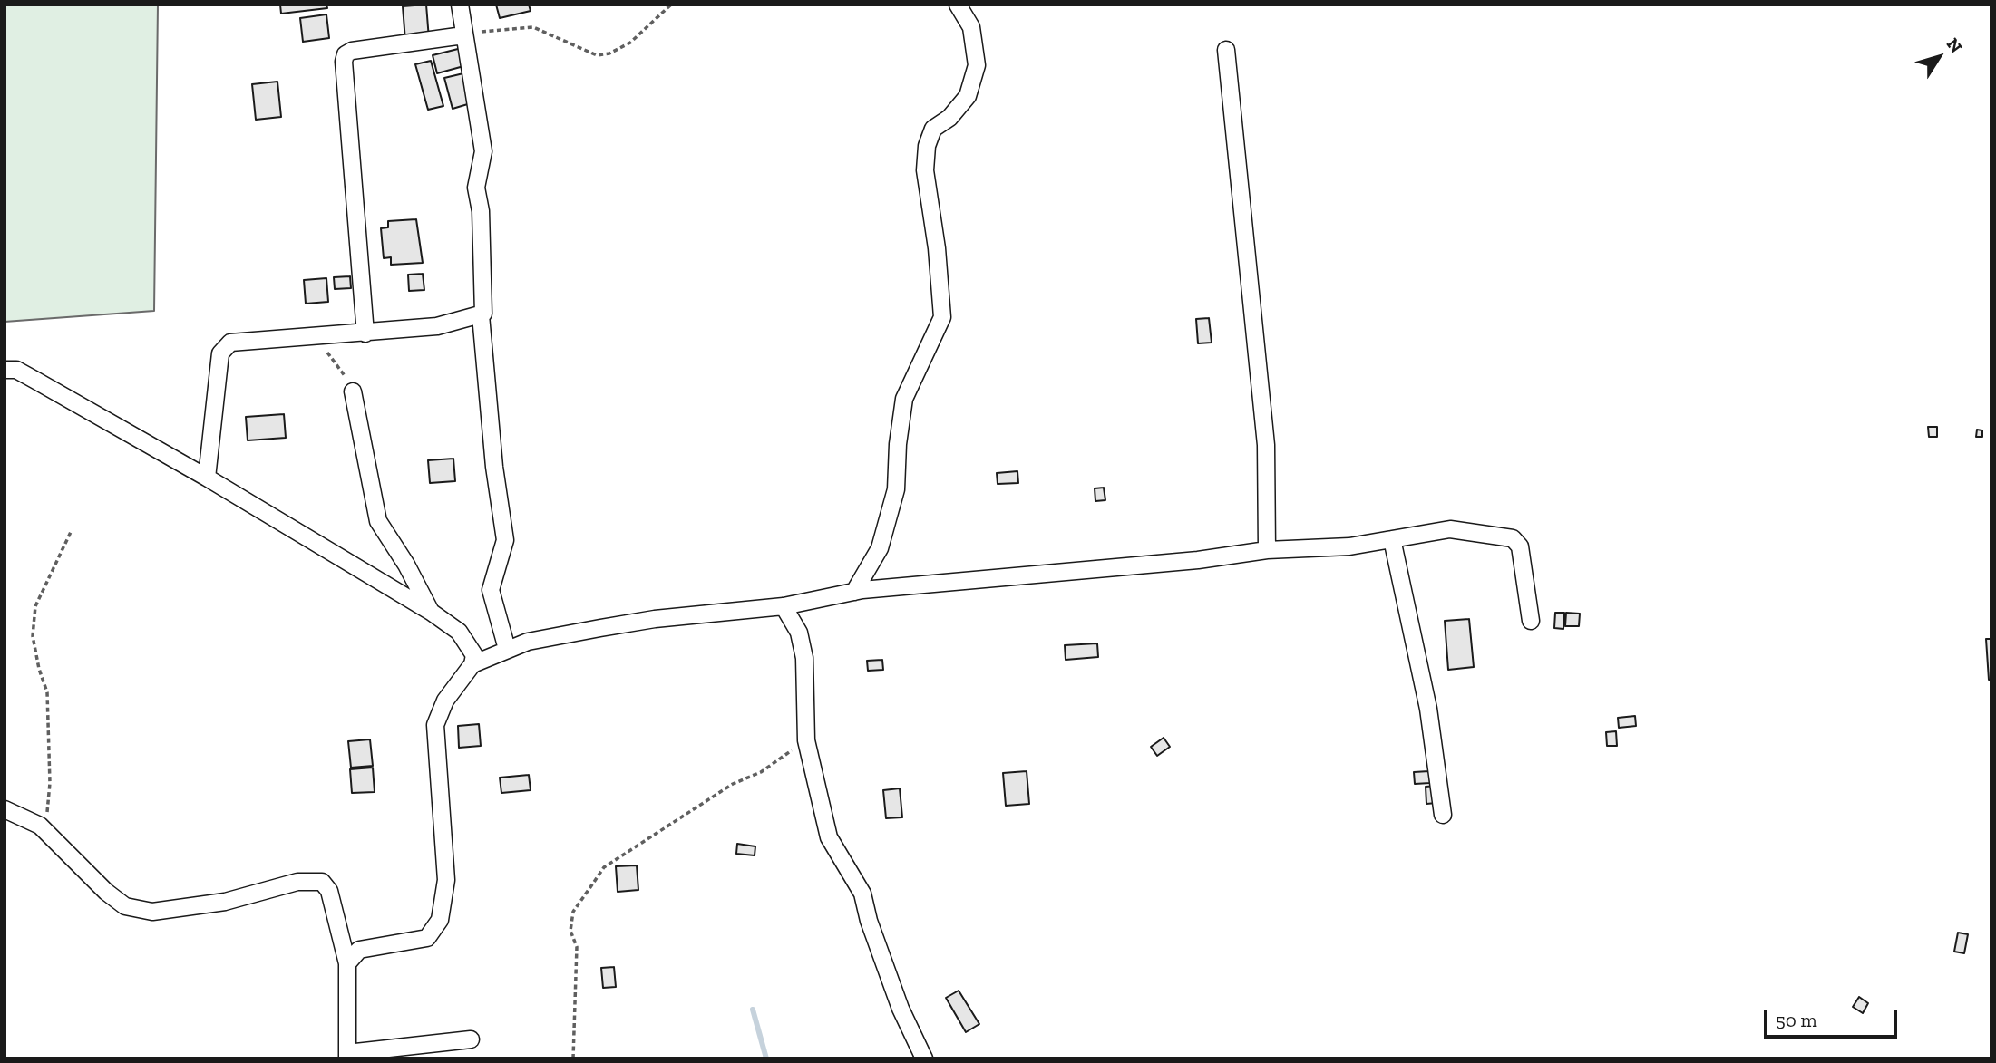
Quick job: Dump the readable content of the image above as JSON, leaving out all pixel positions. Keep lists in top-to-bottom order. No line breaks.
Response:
{"scale_bar":"50 m","north":"top right"}
